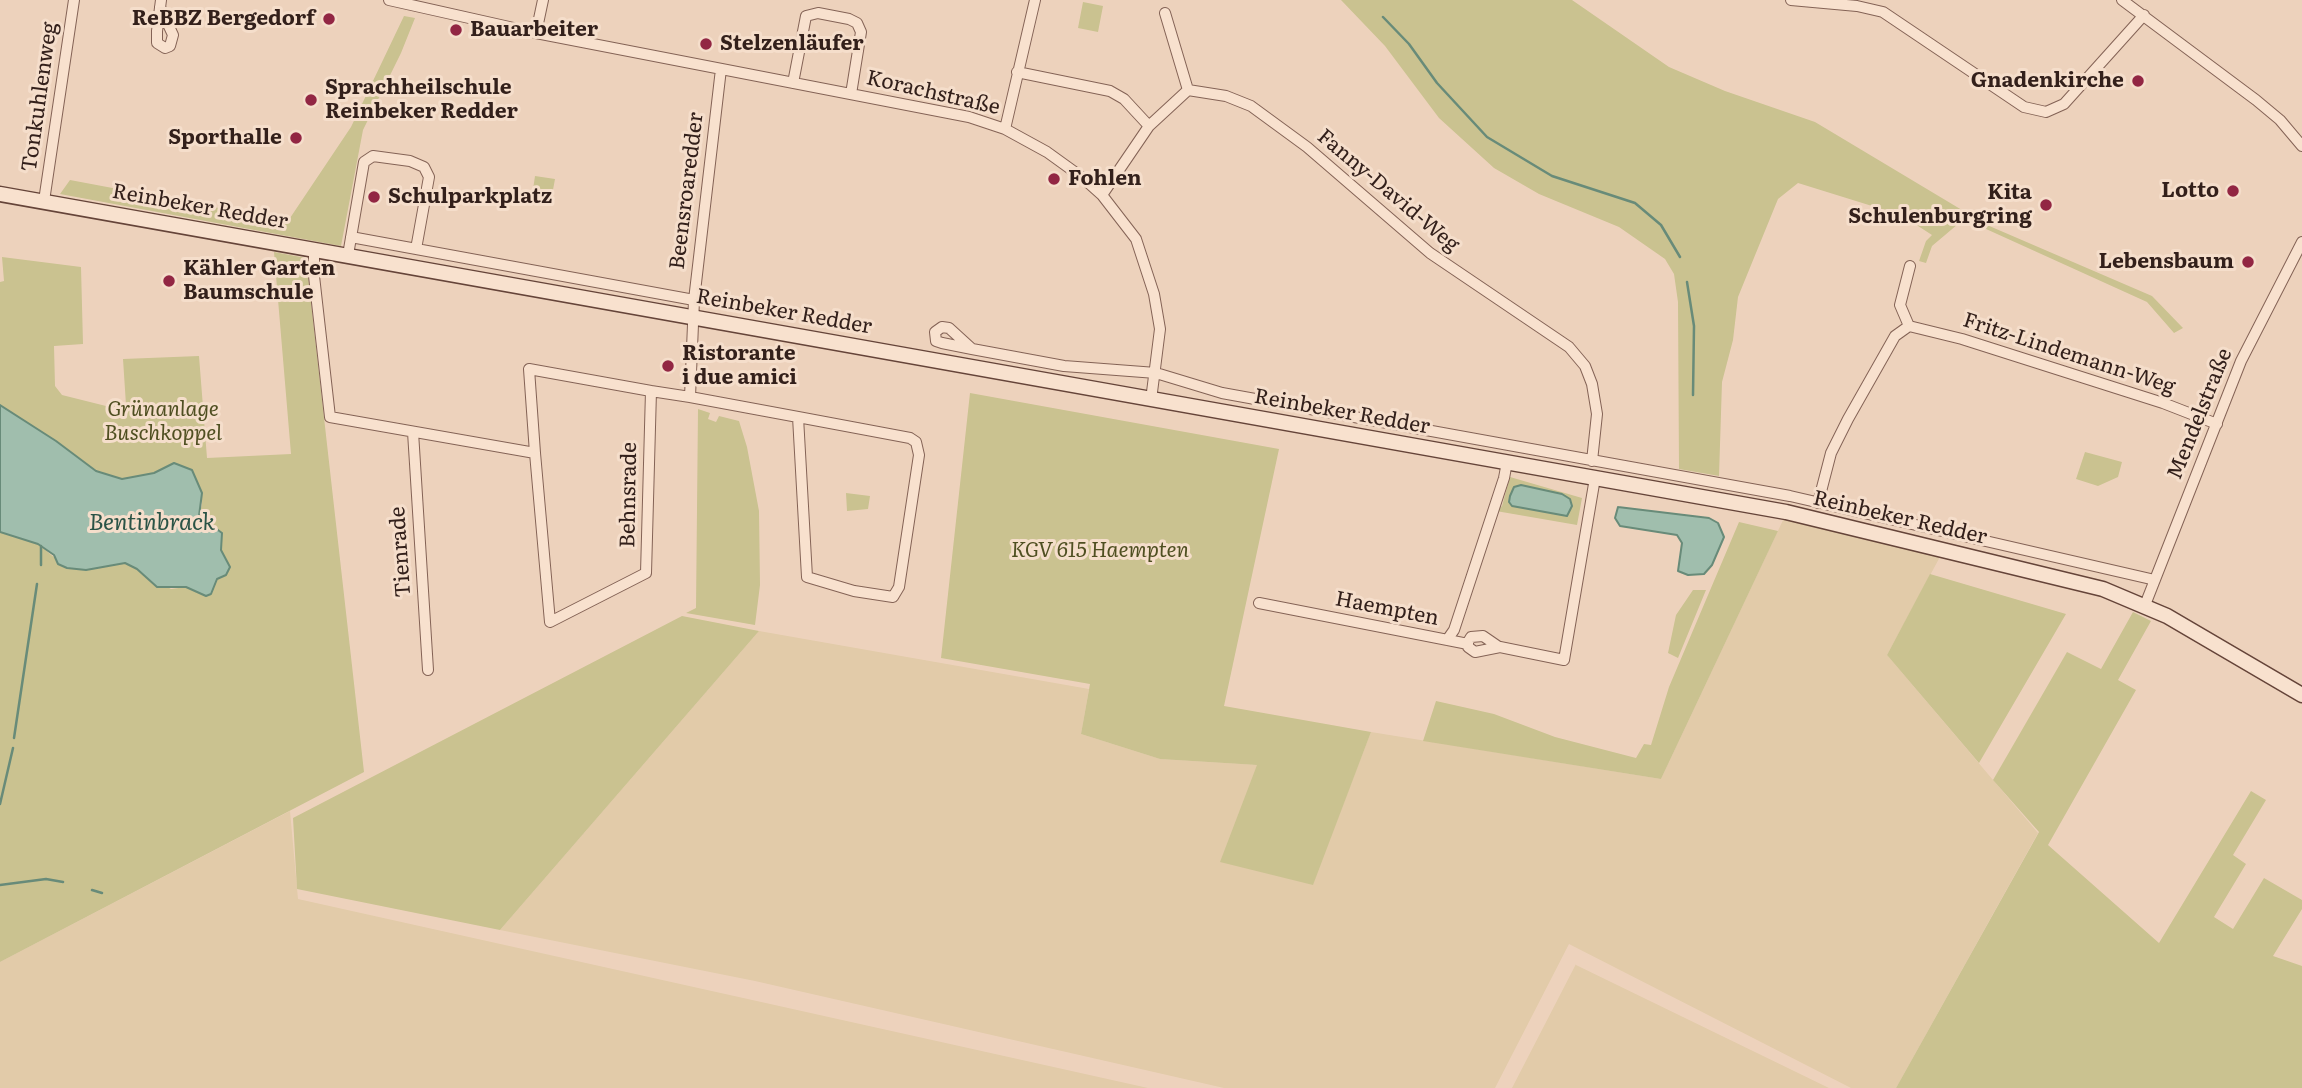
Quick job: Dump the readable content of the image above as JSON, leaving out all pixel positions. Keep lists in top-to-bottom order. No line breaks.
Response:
{"streets":{"main road":["Reinbeker Redder"],"street":["Korachstraße","Tonkuhlenweg","Beensroaredder","Fanny-David-Weg","Fritz-Lindemann-Weg","Mendelstraße","Behnsrade","Tienrade","Haempten"]},"crossings":[["Korachstraße","Beensroaredder"],["Korachstraße","Reinbeker Redder"],["Tonkuhlenweg","Reinbeker Redder"],["Beensroaredder","Reinbeker Redder"],["Fanny-David-Weg","Reinbeker Redder"],["Reinbeker Redder","Mendelstraße"],["Reinbeker Redder","Haempten"],["Fritz-Lindemann-Weg","Mendelstraße"]],"water":["Bentinbrack"],"parks":["Grünanlage Buschkoppel","KGV 615 Haempten"],"places":["ReBBZ Bergedorf","Bauarbeiter","Stelzenläufer","Gnadenkirche","Sprachheilschule Reinbeker Redder","Sporthalle","Fohlen","Lotto","Schulparkplatz","Kita Schulenburgring","Lebensbaum","Kähler Garten Baumschule","Ristorante i due amici"]}
